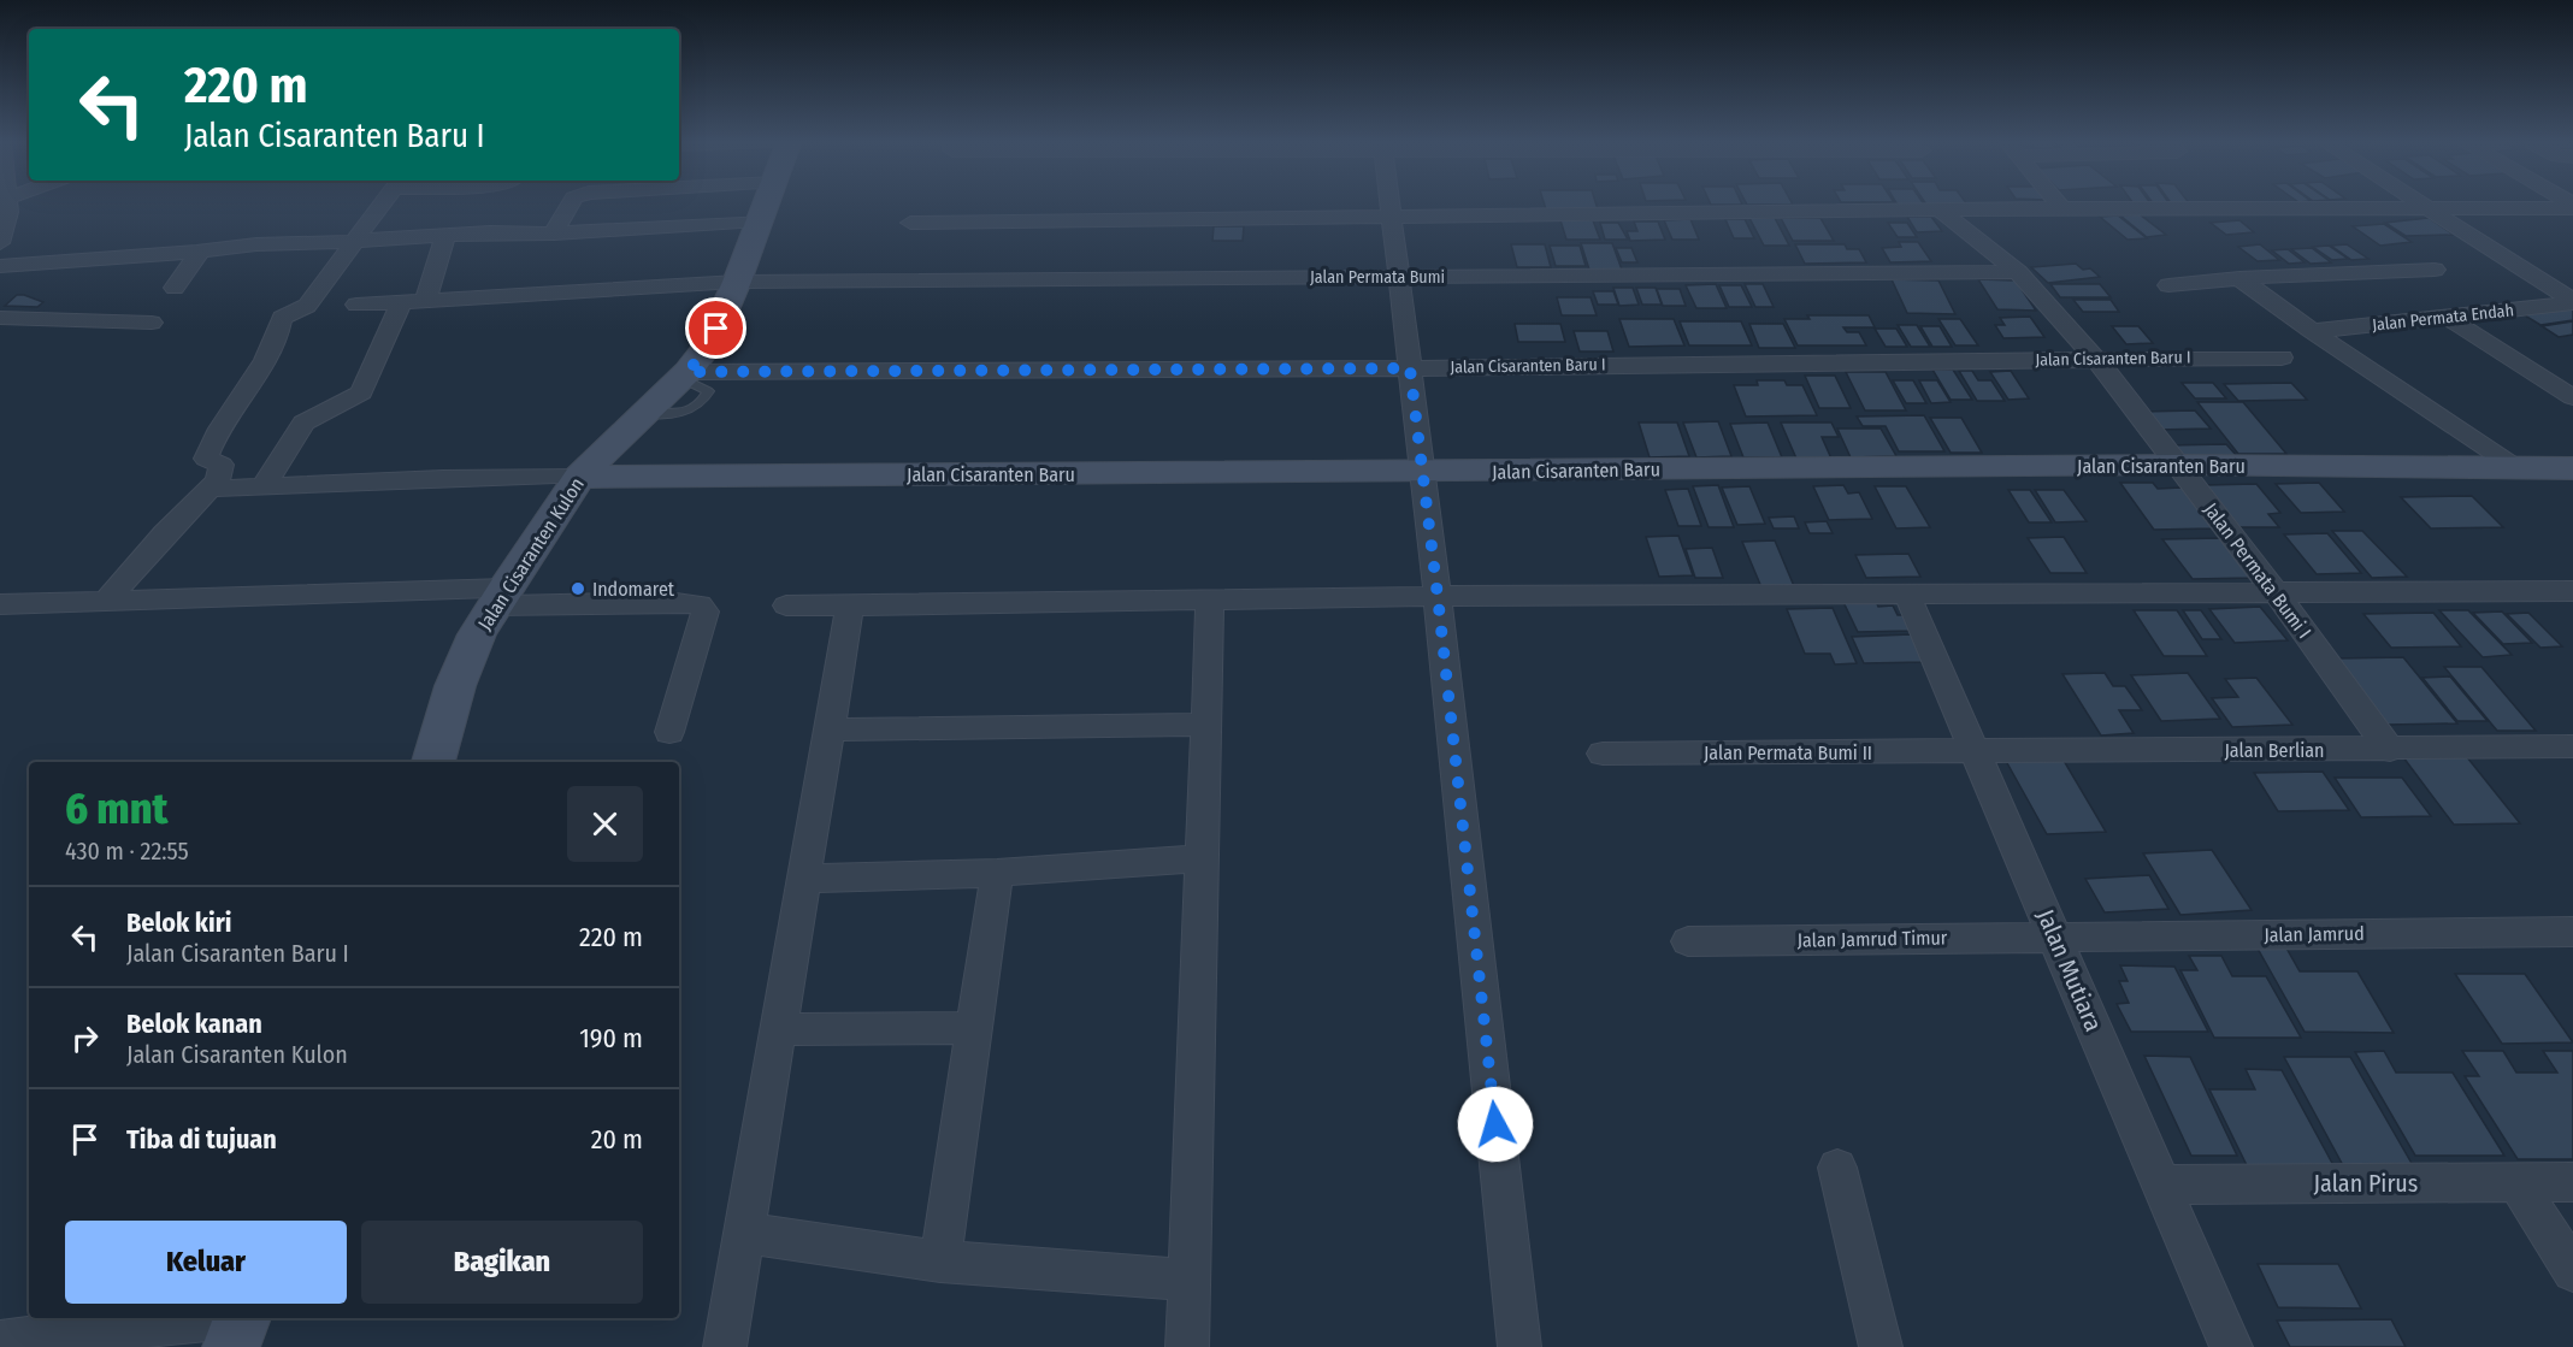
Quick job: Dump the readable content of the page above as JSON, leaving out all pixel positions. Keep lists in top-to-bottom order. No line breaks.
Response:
{"streets":{"street":["Jalan Permata Bumi","Jalan Permata Endah","Jalan Cisaranten Baru I","Jalan Cisaranten Baru","Jalan Cisaranten Kulon","Jalan Permata Bumi I","Jalan Berlian","Jalan Permata Bumi II","Jalan Jamrud","Jalan Jamrud Timur","Jalan Mutiara","Jalan Pirus"]},"crossings":[["Jalan Permata Bumi","Jalan Cisaranten Kulon"],["Jalan Permata Bumi","Jalan Permata Bumi I"],["Jalan Cisaranten Baru I","Jalan Cisaranten Kulon"],["Jalan Cisaranten Baru I","Jalan Permata Bumi I"],["Jalan Cisaranten Baru","Jalan Cisaranten Kulon"],["Jalan Cisaranten Baru","Jalan Permata Bumi I"],["Jalan Permata Bumi I","Jalan Berlian"],["Jalan Berlian","Jalan Permata Bumi II"],["Jalan Berlian","Jalan Mutiara"],["Jalan Permata Bumi II","Jalan Mutiara"],["Jalan Jamrud","Jalan Jamrud Timur"],["Jalan Jamrud","Jalan Mutiara"],["Jalan Jamrud Timur","Jalan Mutiara"],["Jalan Mutiara","Jalan Pirus"]],"places":["Indomaret"],"page":{"turn":["220 m","Jalan Cisaranten Baru I"],"heading":["6 mnt","430 m · 22:55"],"list":[{"name":"Belok kiri","note":"Jalan Cisaranten Baru I","value":"220 m"},{"name":"Belok kanan","note":"Jalan Cisaranten Kulon","value":"190 m"},{"name":"Tiba di tujuan","value":"20 m"}],"buttons":["Keluar","Bagikan"]}}
